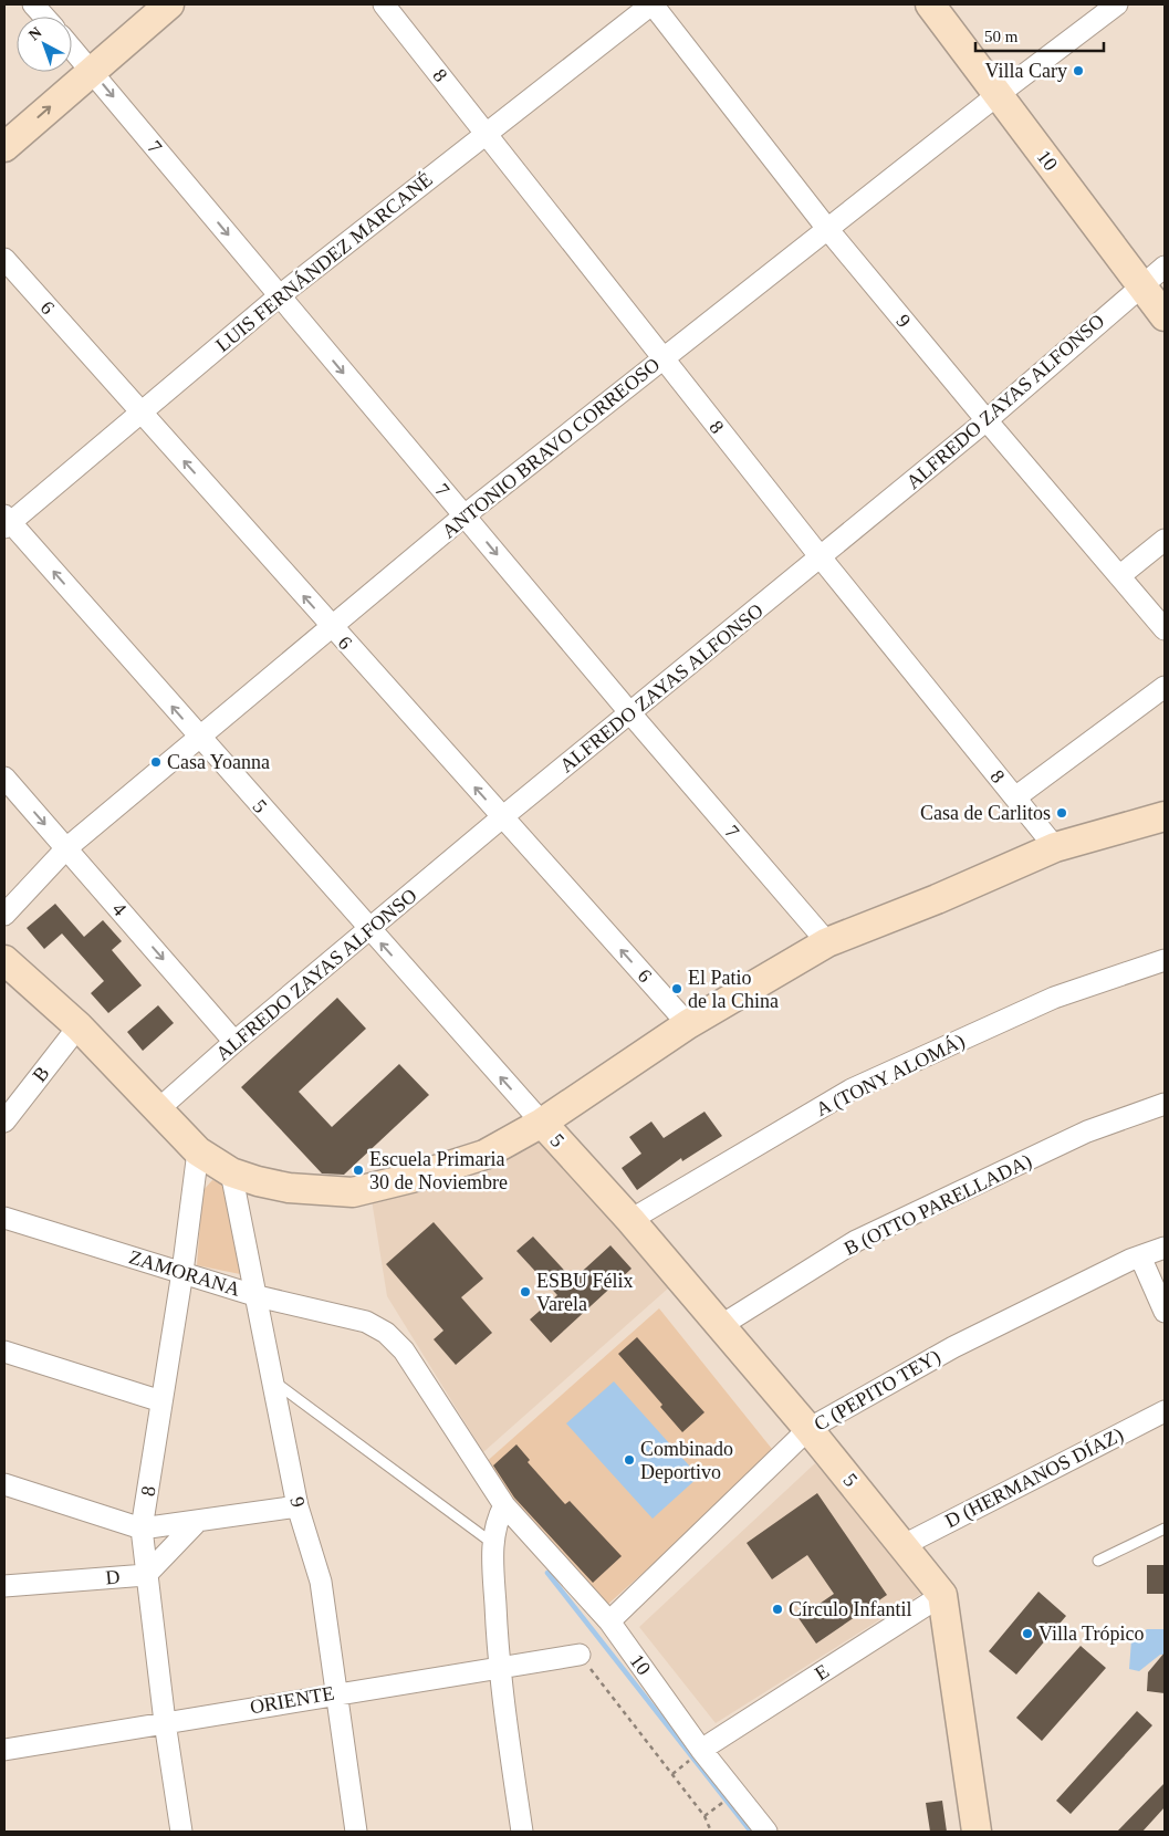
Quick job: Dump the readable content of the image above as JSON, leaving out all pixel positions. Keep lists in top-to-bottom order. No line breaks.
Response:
{"streets":{"main road":["10","5"],"street":["8","7","LUIS FERNÁNDEZ MARCANÉ","6","9","ALFREDO ZAYAS ALFONSO","ANTONIO BRAVO CORREOSO","4","B","A (TONY ALOMÁ)","B (OTTO PARELLADA)","ZAMORANA","C (PEPITO TEY)","D (HERMANOS DÍAZ)","D","E","ORIENTE"]},"crossings":[["8","LUIS FERNÁNDEZ MARCANÉ"],["8","ALFREDO ZAYAS ALFONSO"],["8","ANTONIO BRAVO CORREOSO"],["8","ZAMORANA"],["8","D"],["8","ORIENTE"],["7","LUIS FERNÁNDEZ MARCANÉ"],["7","ALFREDO ZAYAS ALFONSO"],["7","ANTONIO BRAVO CORREOSO"],["10","ALFREDO ZAYAS ALFONSO"],["10","ANTONIO BRAVO CORREOSO"],["10","ZAMORANA"],["10","C (PEPITO TEY)"],["10","E"],["LUIS FERNÁNDEZ MARCANÉ","6"],["LUIS FERNÁNDEZ MARCANÉ","9"],["LUIS FERNÁNDEZ MARCANÉ","5"],["6","ALFREDO ZAYAS ALFONSO"],["6","ANTONIO BRAVO CORREOSO"],["9","ALFREDO ZAYAS ALFONSO"],["9","ANTONIO BRAVO CORREOSO"],["9","ZAMORANA"],["9","ORIENTE"],["ALFREDO ZAYAS ALFONSO","5"],["ALFREDO ZAYAS ALFONSO","4"],["ANTONIO BRAVO CORREOSO","5"],["ANTONIO BRAVO CORREOSO","4"],["5","A (TONY ALOMÁ)"],["5","B (OTTO PARELLADA)"],["5","C (PEPITO TEY)"],["5","D (HERMANOS DÍAZ)"],["5","E"]],"one_way":["7","6","4"],"places":["Villa Cary","Casa Yoanna","Casa de Carlitos","El Patio de la China","Escuela Primaria 30 de Noviembre","ESBU Félix Varela","Combinado Deportivo","Círculo Infantil","Villa Trópico"],"scale_bar":"50 m","north":"top left"}
